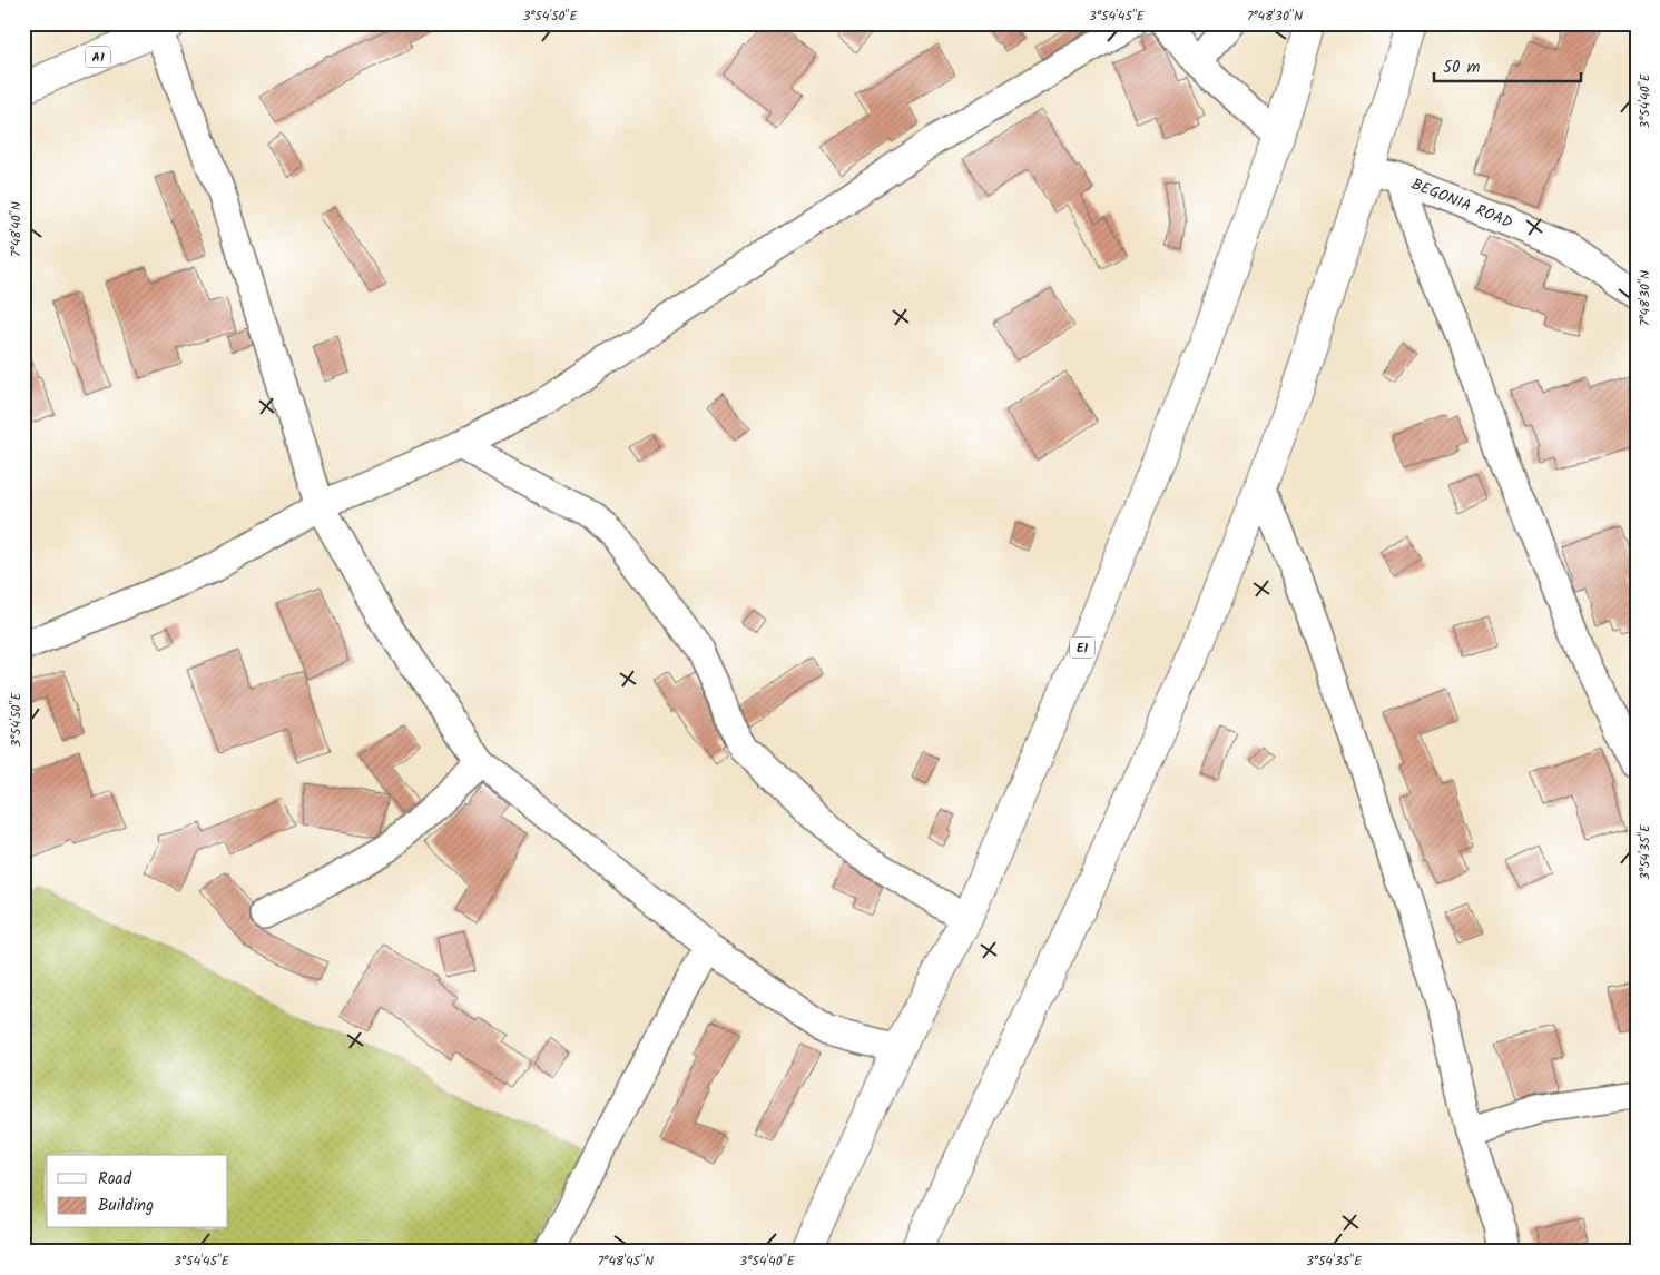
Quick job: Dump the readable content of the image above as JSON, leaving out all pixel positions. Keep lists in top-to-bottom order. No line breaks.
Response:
{"streets":{"highway":["A1","E1"],"street":["BEGONIA ROAD"]},"legend":["Road","Building"],"scale_bar":"50 m","coordinates":["3°54'50\"E","3°54'45\"E","7°48'30\"N","3°54'40\"E","7°48'40\"N","3°54'35\"E","7°48'45\"N"]}
